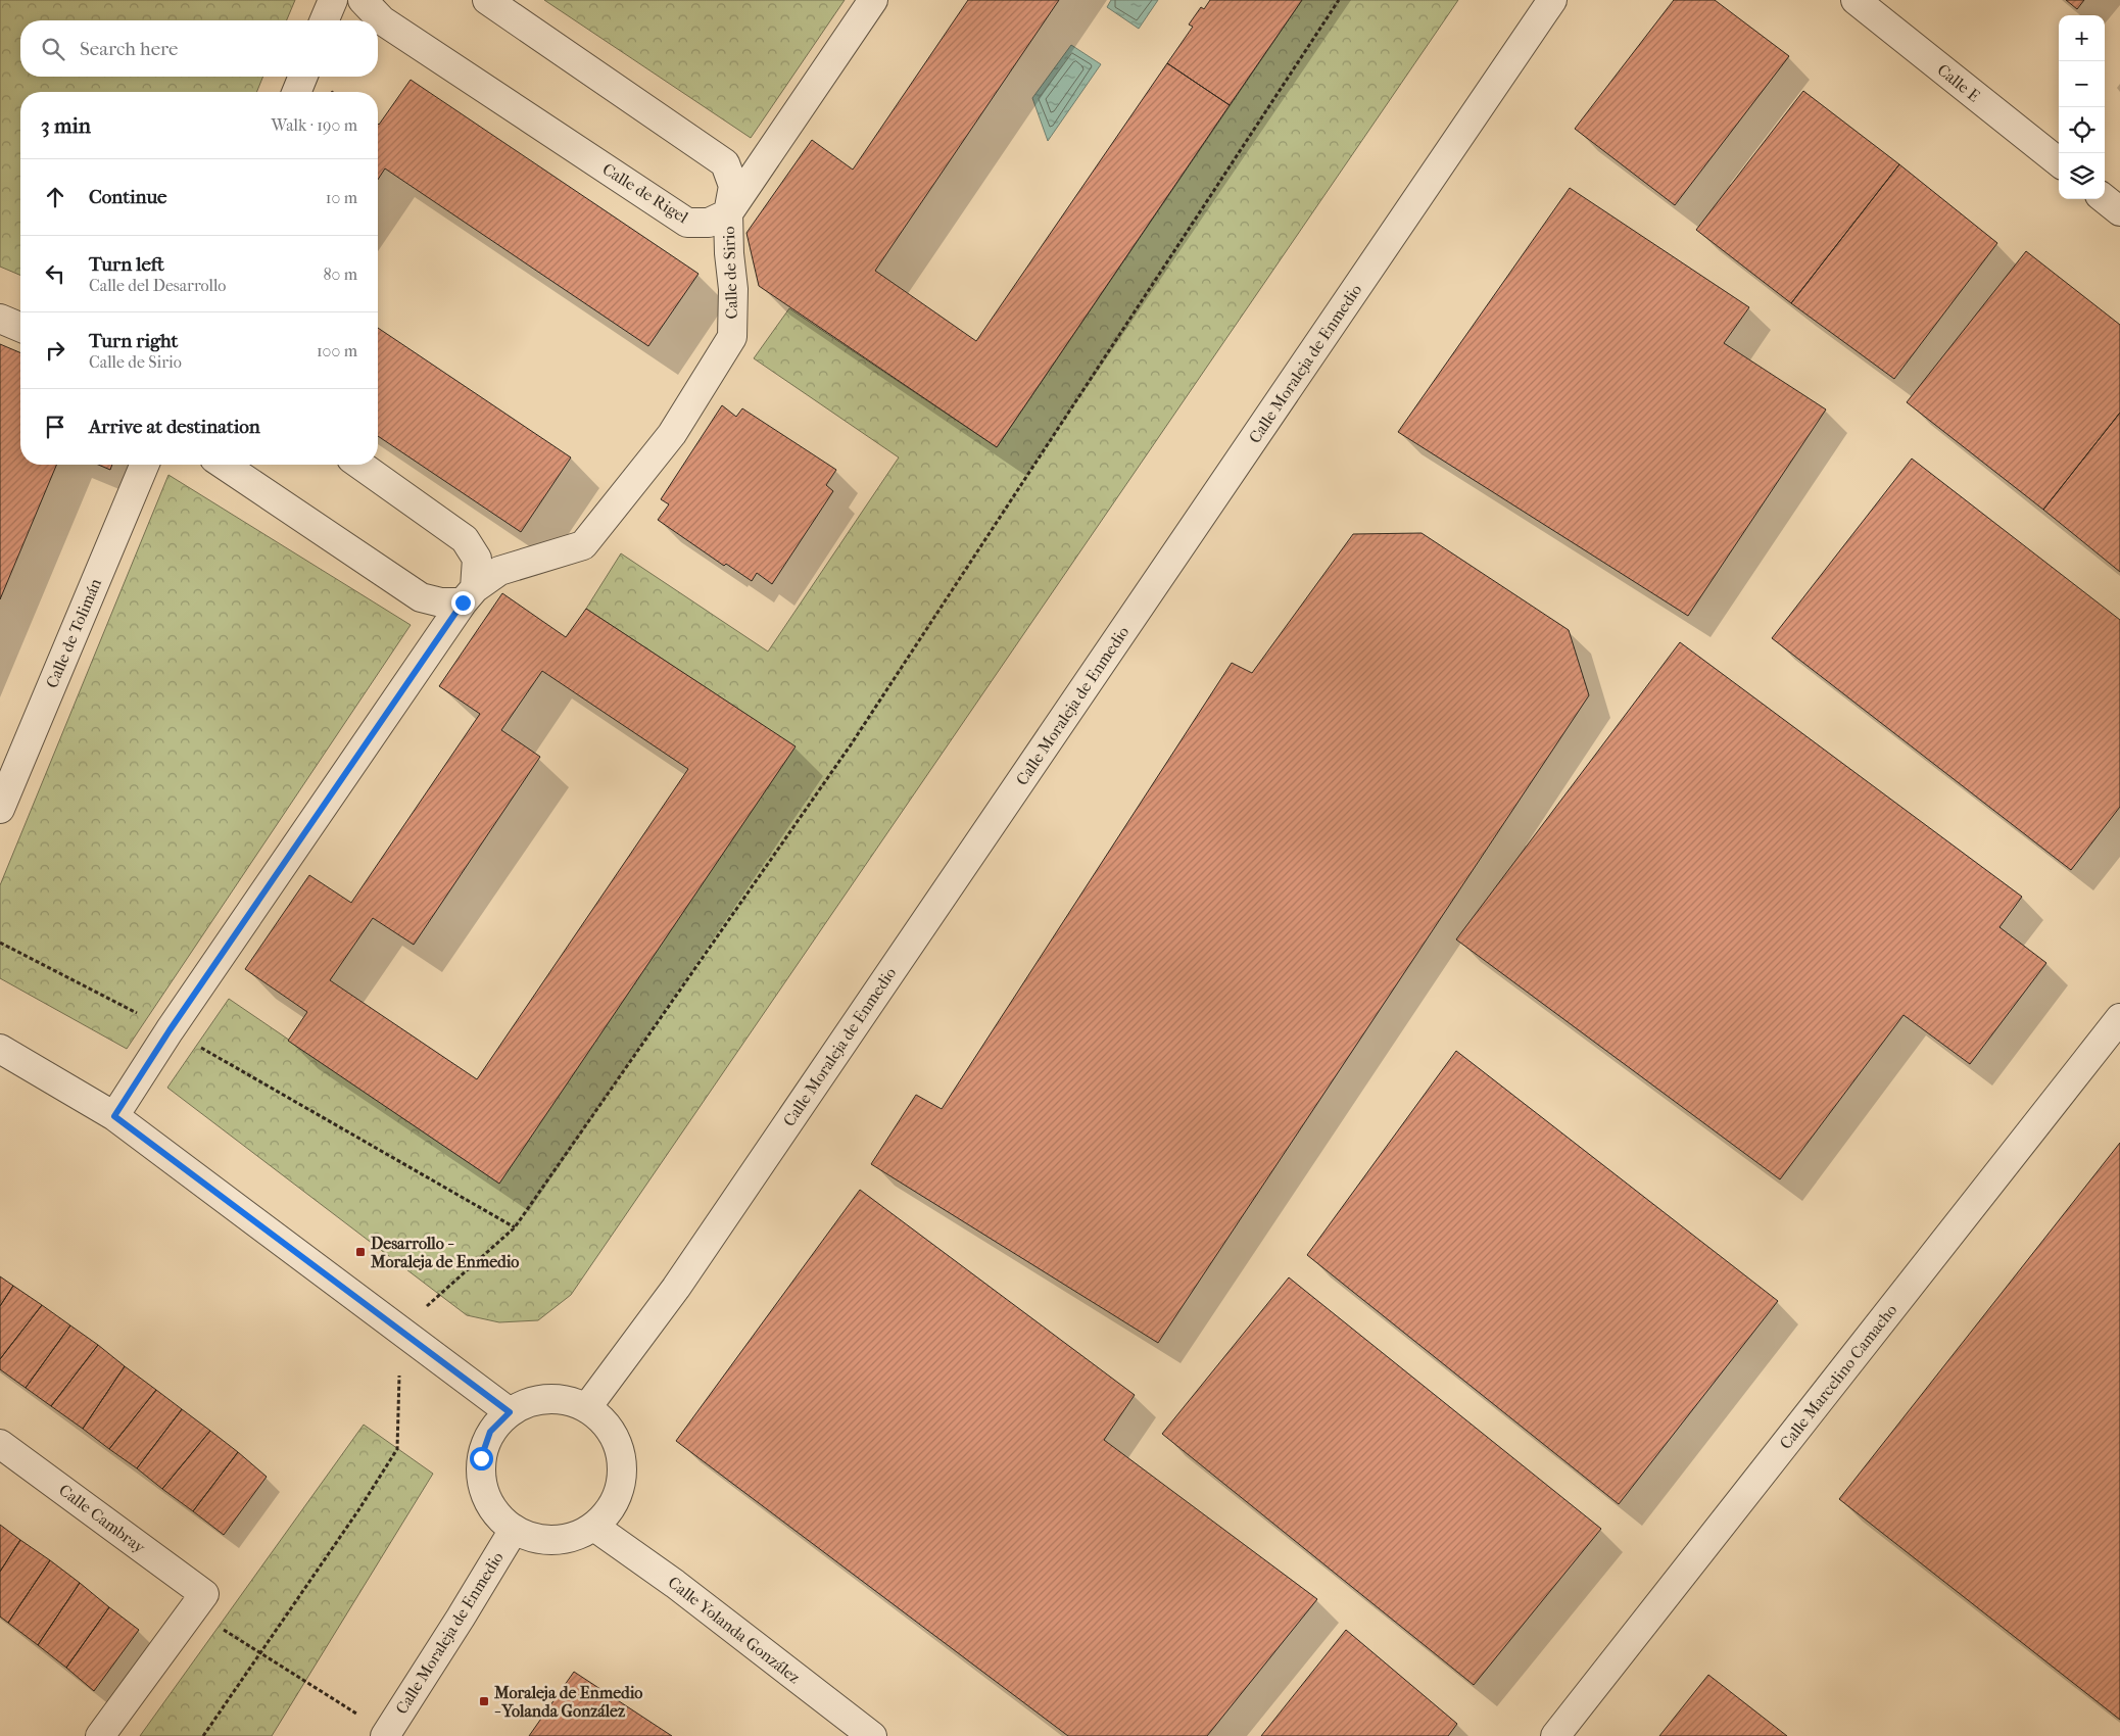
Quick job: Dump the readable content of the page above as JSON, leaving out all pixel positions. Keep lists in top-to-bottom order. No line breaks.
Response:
{"streets":{"street":["Calle E","Calle de Rigel","Calle de Sirio","Calle Moraleja de Enmedio","Calle de Tolimán","Calle Marcelino Camacho","Calle Cambray","Calle Yolanda González"]},"crossings":[["Calle de Rigel","Calle de Sirio"],["Calle Moraleja de Enmedio","Calle Yolanda González"]],"places":{"transit":["Desarrollo - Moraleja de Enmedio","Moraleja de Enmedio - Yolanda González"]},"page":{"map_buttons":["+","−"],"search":"Search here","heading":["3 min","Walk · 190 m"],"list":[["Continue","10 m"],["Turn left","Calle del Desarrollo","80 m"],["Turn right","Calle de Sirio","100 m"],"Arrive at destination"]}}
